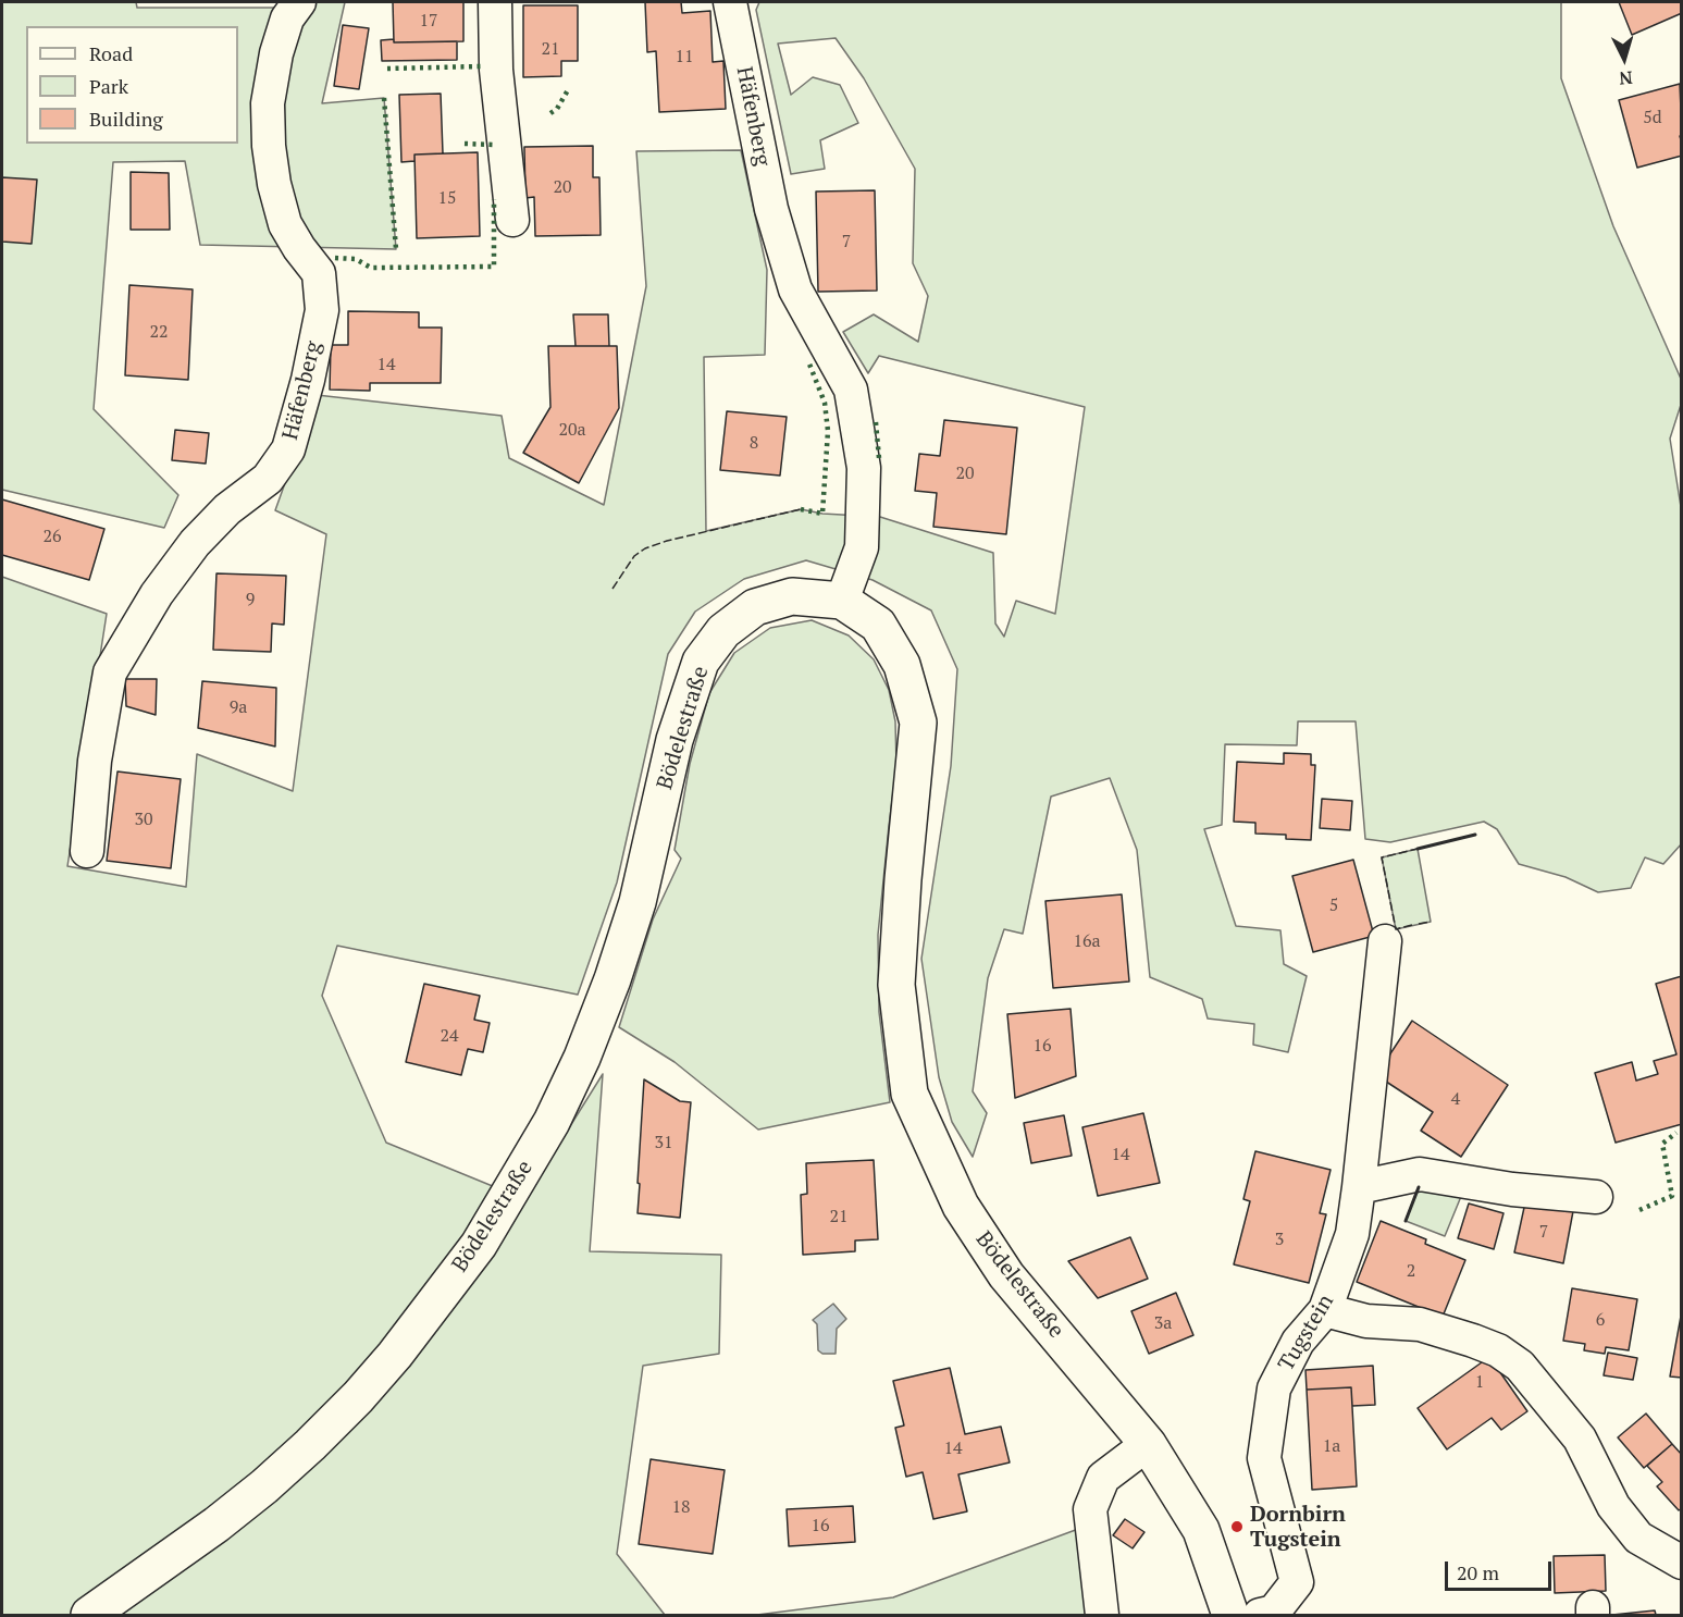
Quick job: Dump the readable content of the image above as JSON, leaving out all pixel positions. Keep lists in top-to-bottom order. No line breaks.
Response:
{"streets":{"main road":["Bödelestraße"],"street":["Häfenberg","Tugstein"]},"crossings":[["Häfenberg","Bödelestraße"]],"places":["Dornbirn Tugstein"],"house_numbers":["17","21","11","5d","20","15","7","22","14","20a","8","20","26","9","9a","30","5","16a","24","16","4","31","14","21","7","3","2","6","3a","1","1a","14","18","16"],"legend":["Road","Park","Building"],"scale_bar":"20 m","north":"bottom"}
